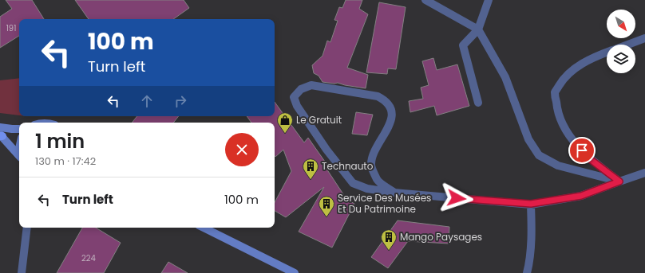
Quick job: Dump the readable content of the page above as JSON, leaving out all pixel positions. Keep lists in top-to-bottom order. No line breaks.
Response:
{"places":{"shop":["Le Gratuit"],"building":["Technauto","Service Des Musées Et Du Patrimoine","Mango Paysages"]},"house_numbers":["191","224"],"north":"bottom right","page":{"turn":["100 m","Turn left"],"heading":["1 min","130 m · 17:42"],"list":[{"name":"Turn left","value":"100 m"}]}}
